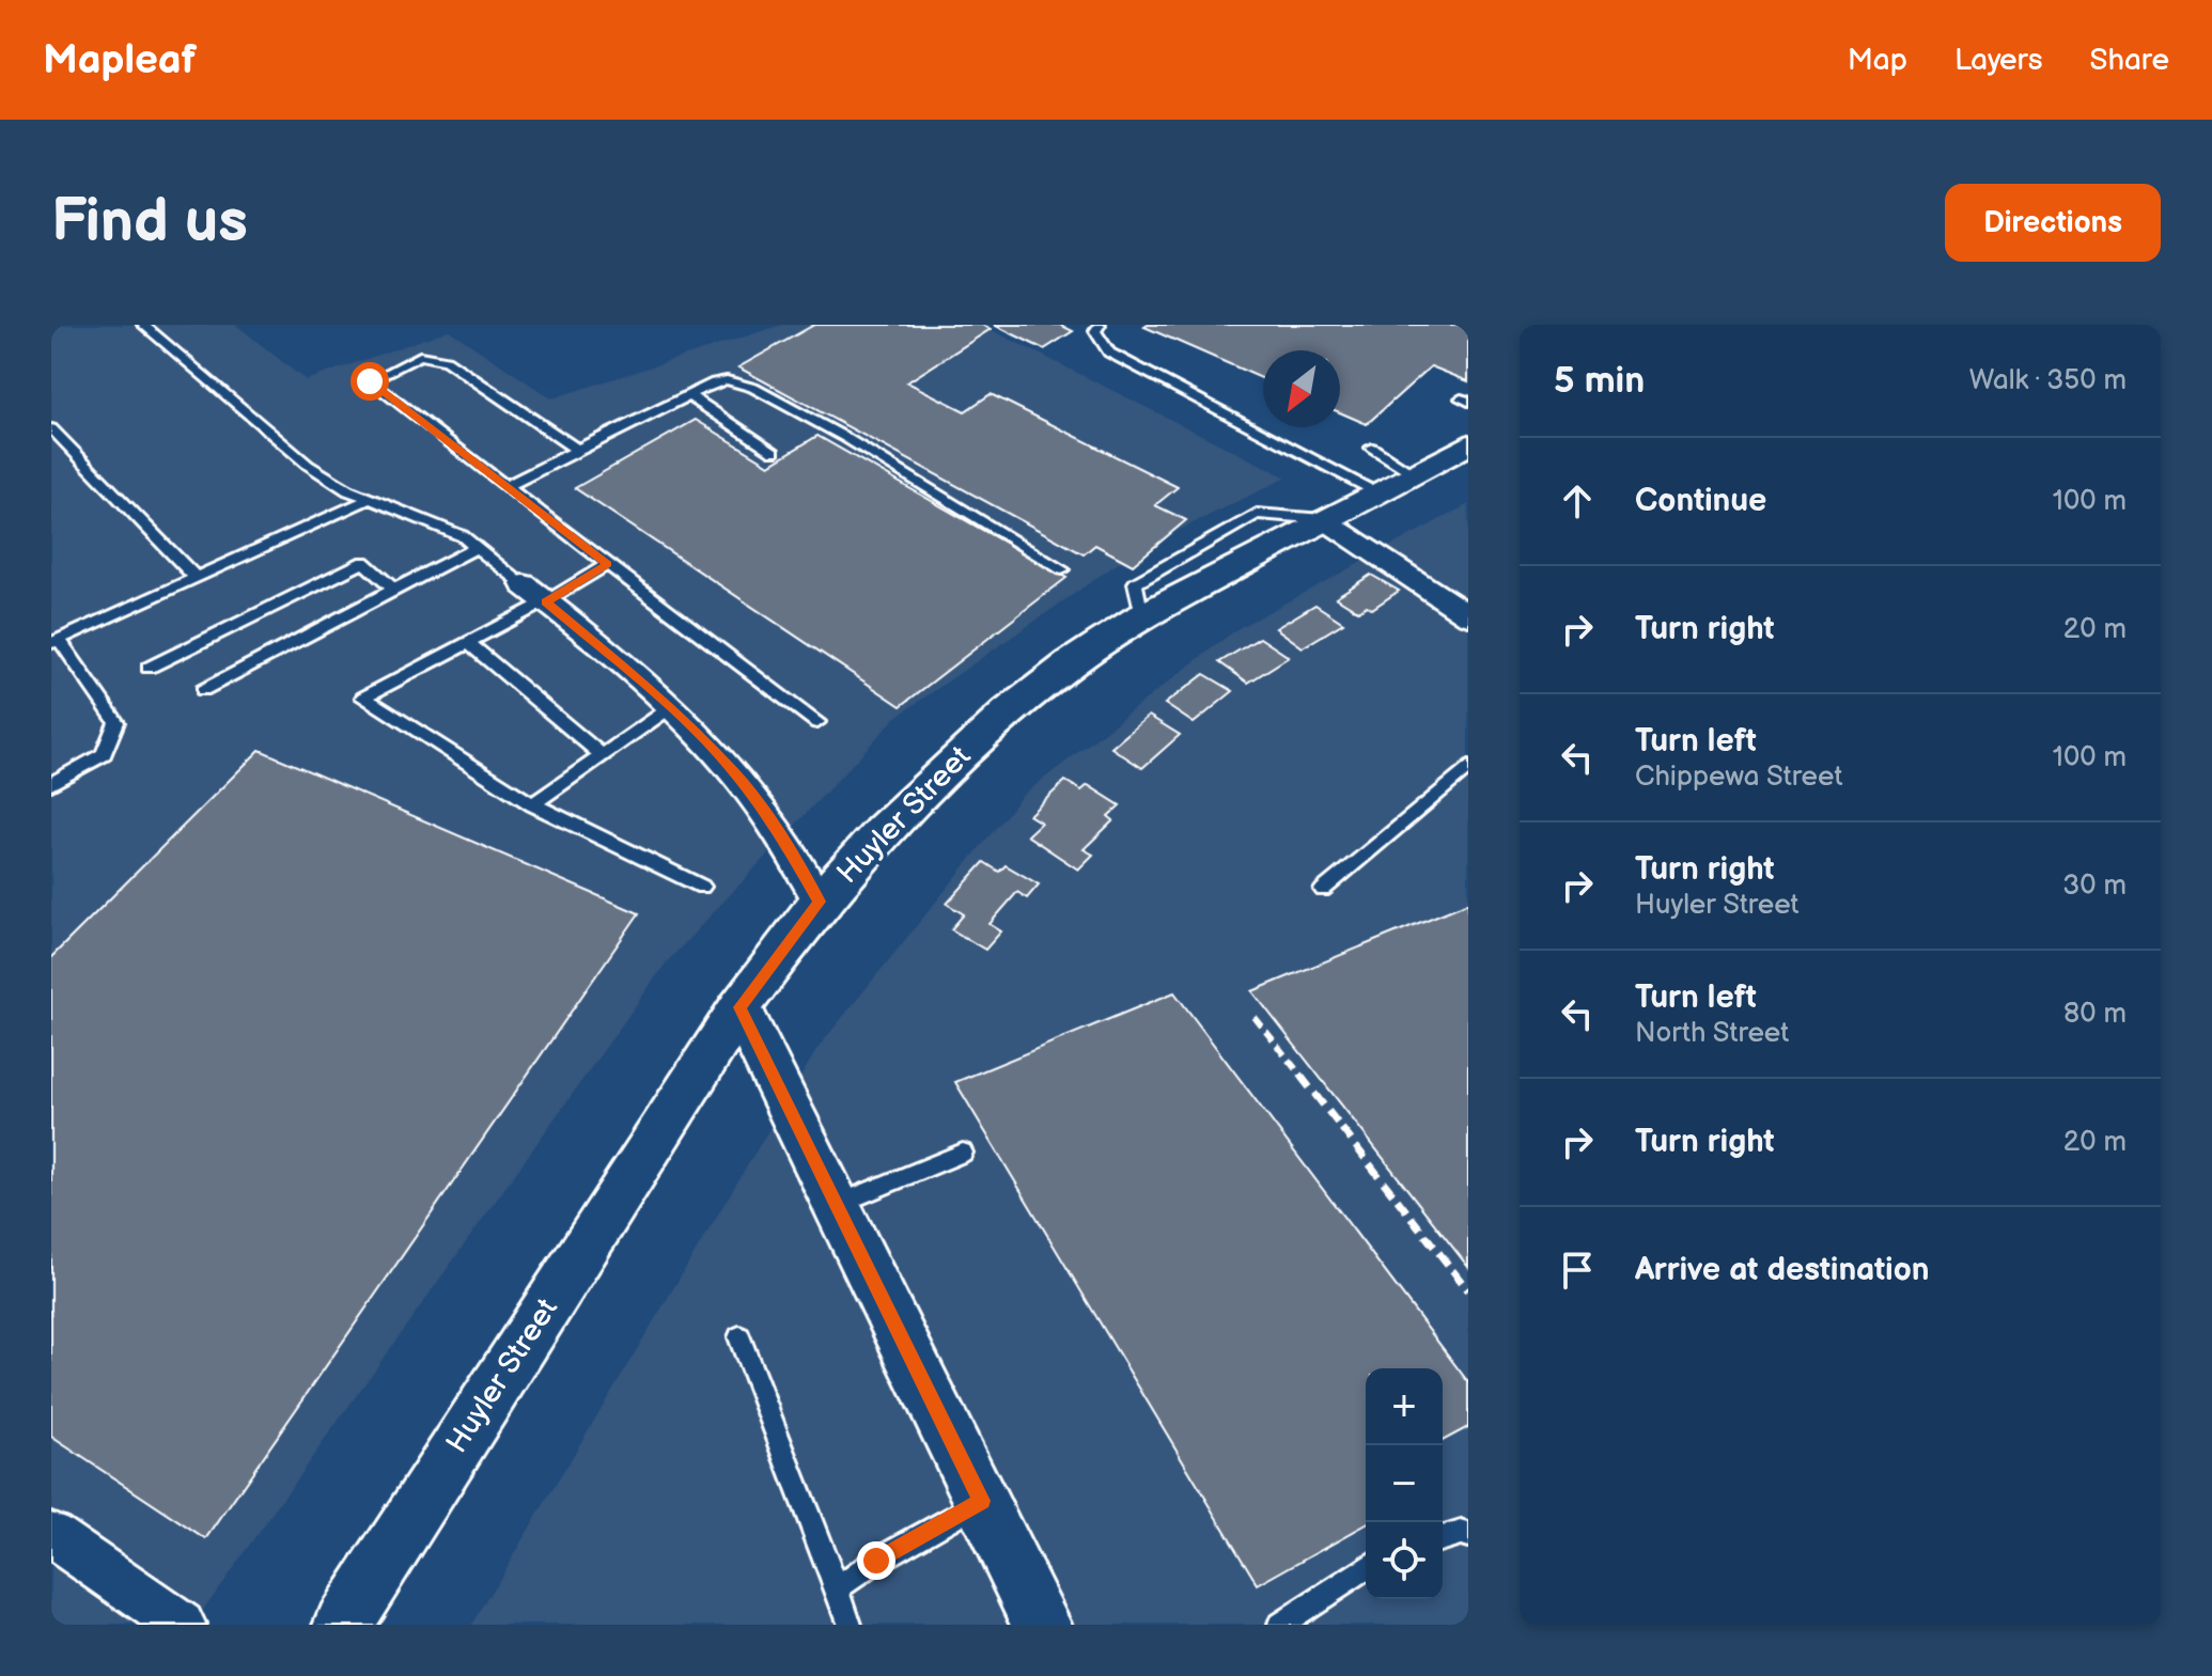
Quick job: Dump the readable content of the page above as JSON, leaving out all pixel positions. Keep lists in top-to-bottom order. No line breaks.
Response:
{"streets":{"street":["Huyler Street"]},"north":"bottom left","page":{"header":"Mapleaf","nav":["Map","Layers","Share"],"buttons":"Directions","title":"Find us","heading":["5 min","Walk · 350 m"],"list":[["Continue","100 m"],["Turn right","20 m"],["Turn left","Chippewa Street","100 m"],["Turn right","Huyler Street","30 m"],["Turn left","North Street","80 m"],["Turn right","20 m"],"Arrive at destination"],"map_buttons":["+","−"]}}
